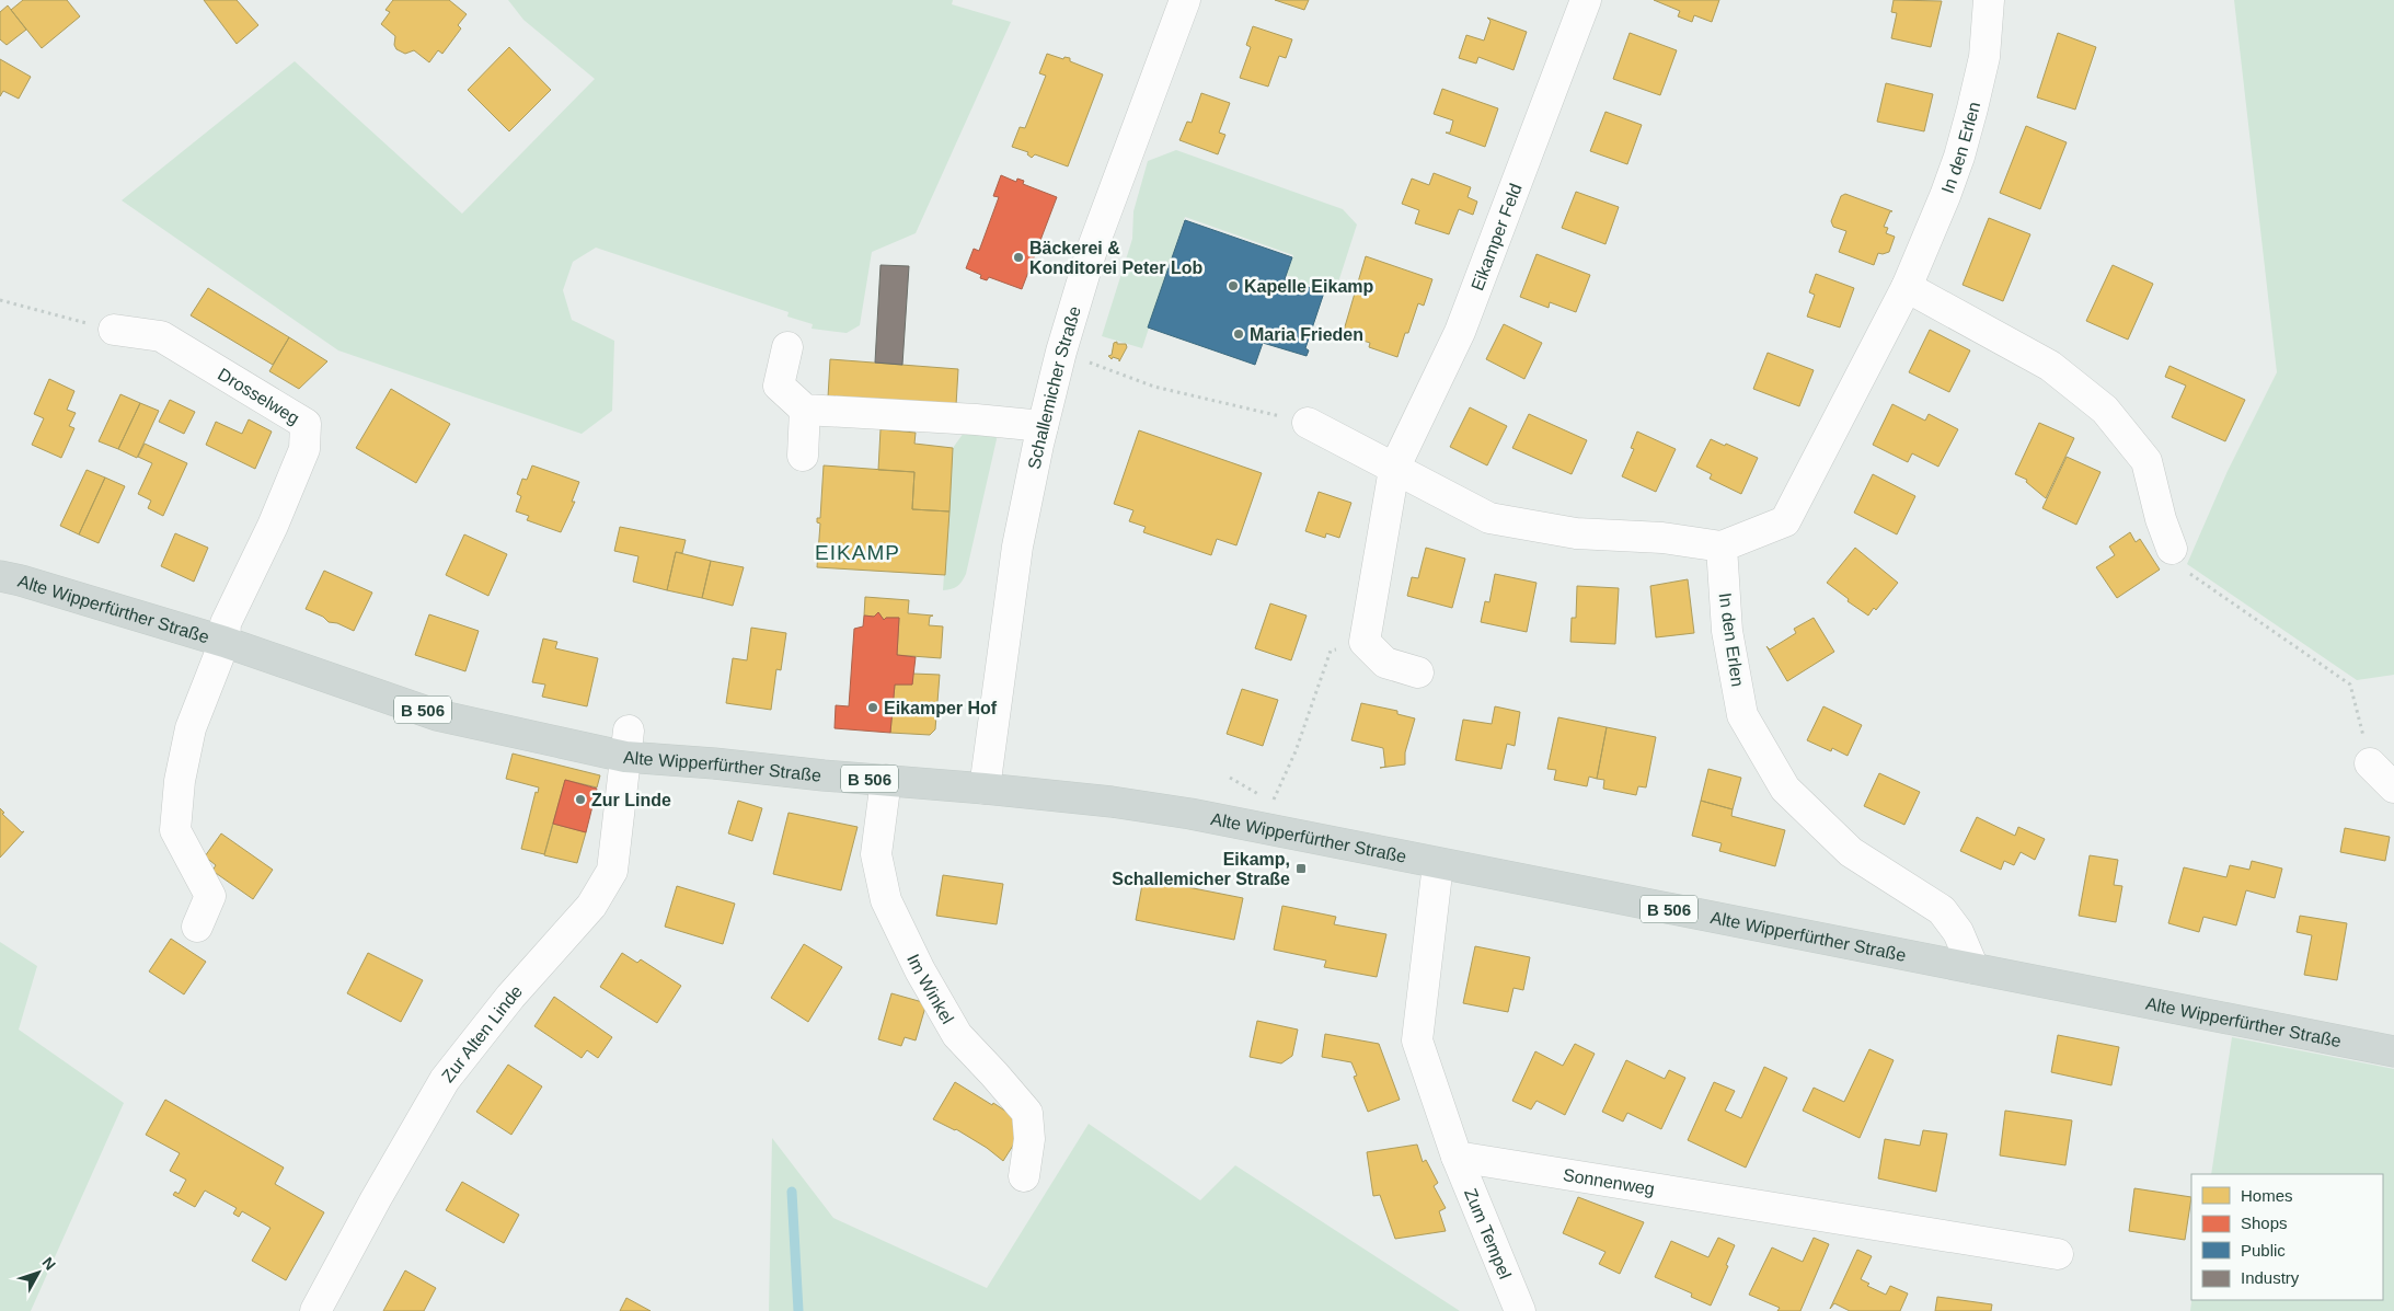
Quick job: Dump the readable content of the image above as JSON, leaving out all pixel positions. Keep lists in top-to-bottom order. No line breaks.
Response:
{"streets":{"main road":["Alte Wipperfürther Straße","B 506"],"street":["In den Erlen","Eikamper Feld","Schallemicher Straße","Drosselweg","Im Winkel","Zur Alten Linde","Sonnenweg","Zum Tempel"]},"crossings":[["In den Erlen","Alte Wipperfürther Straße"],["Schallemicher Straße","Alte Wipperfürther Straße"],["Drosselweg","Alte Wipperfürther Straße"],["Alte Wipperfürther Straße","Im Winkel"],["Alte Wipperfürther Straße","Zur Alten Linde"],["Sonnenweg","Zum Tempel"]],"districts":["EIKAMP"],"places":{"other":["Bäckerei & Konditorei Peter Lob","Kapelle Eikamp","Maria Frieden","Eikamper Hof","Zur Linde"],"transit":["Eikamp, Schallemicher Straße"]},"legend":["Homes","Shops","Public","Industry"],"north":"top right"}
